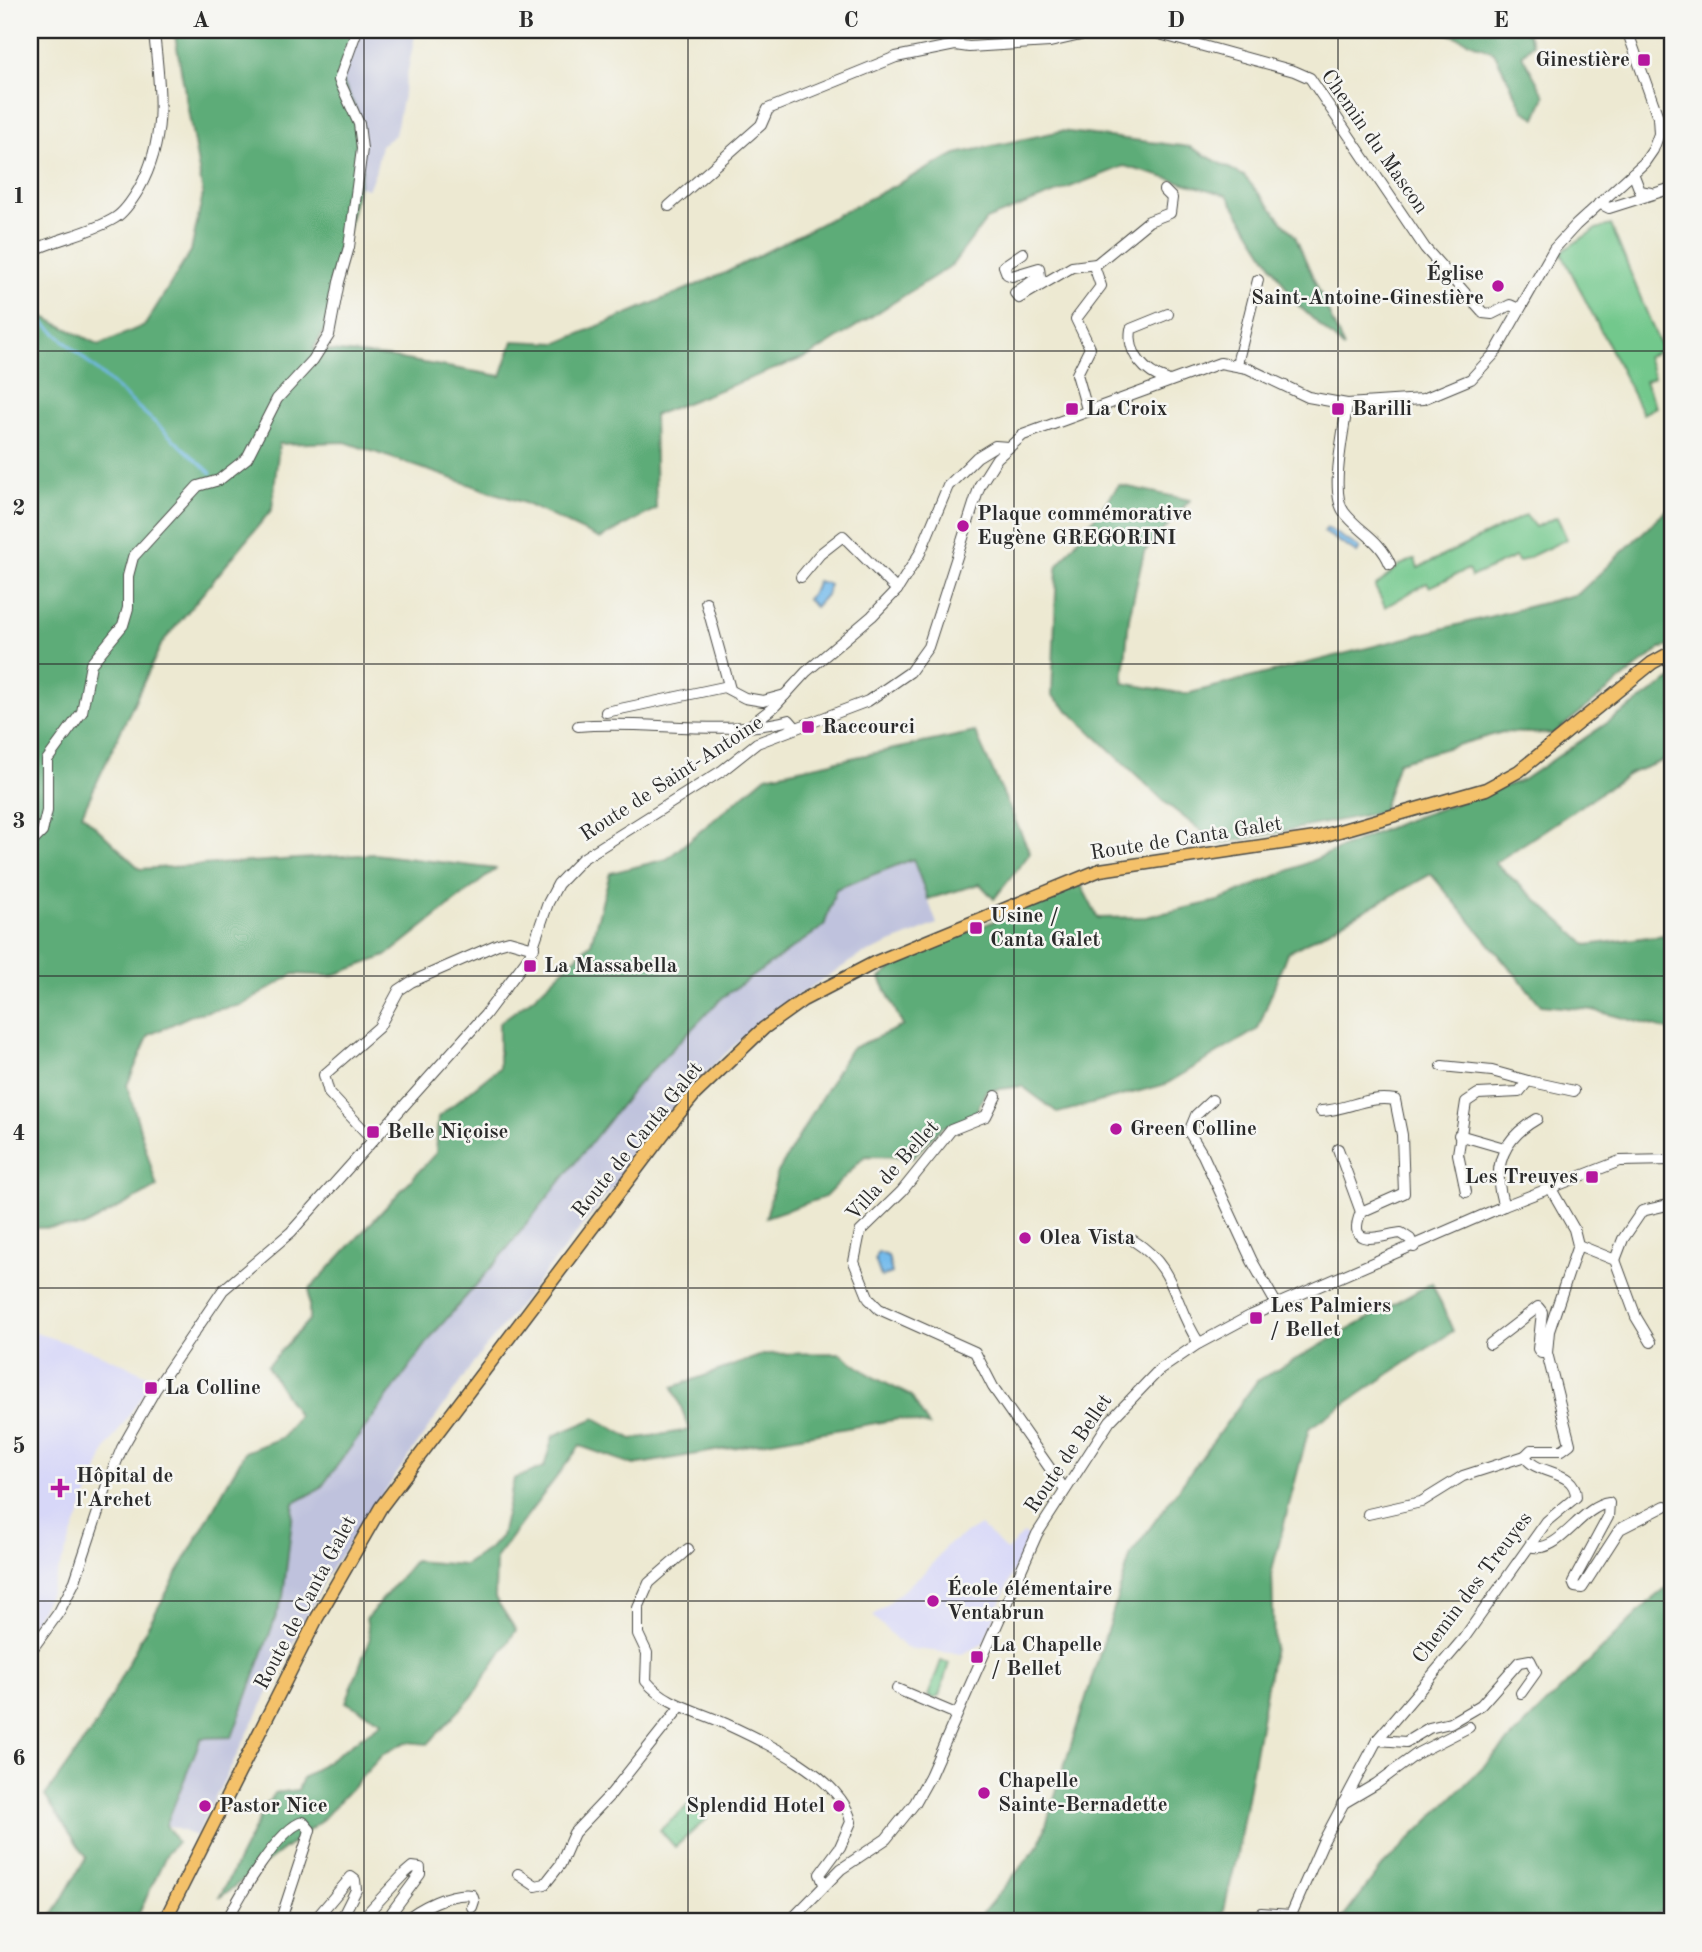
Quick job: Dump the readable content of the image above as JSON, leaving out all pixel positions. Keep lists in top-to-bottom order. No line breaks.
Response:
{"streets":{"main road":["Route de Canta Galet"],"street":["Chemin du Mascon","Route de Saint-Antoine","Villa de Bellet","Route de Bellet","Chemin des Treuyes"]},"crossings":[["Villa de Bellet","Route de Bellet"]],"places":{"transit":["Ginestière","La Croix","Barilli","Raccourci","Usine / Canta Galet","La Massabella","Belle Niçoise","Les Treuyes","Les Palmiers / Bellet","La Colline","La Chapelle / Bellet"],"other":["Église Saint-Antoine-Ginestière","Plaque commémorative Eugène GREGORINI","Green Colline","Olea Vista","École élémentaire Ventabrun","Chapelle Sainte-Bernadette","Pastor Nice","Splendid Hotel"],"health":["Hôpital de l'Archet"]},"grid":{"columns":["A","B","C","D","E"],"rows":["1","2","3","4","5","6"]}}
